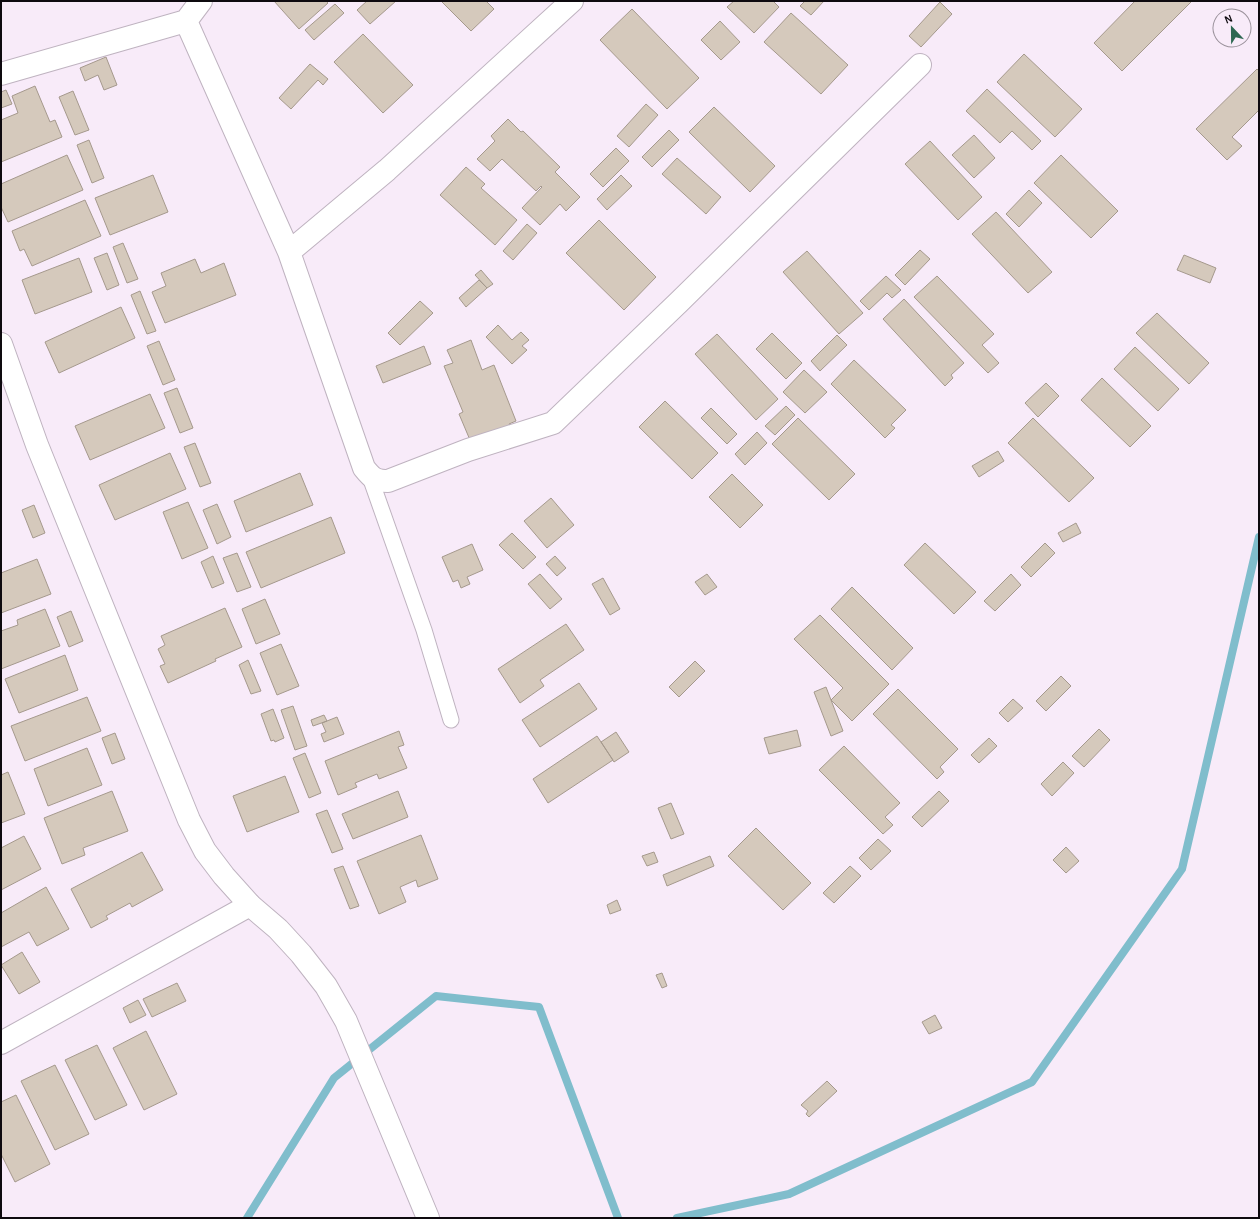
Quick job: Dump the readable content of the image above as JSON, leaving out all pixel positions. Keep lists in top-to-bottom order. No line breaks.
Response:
{"north":"top"}
